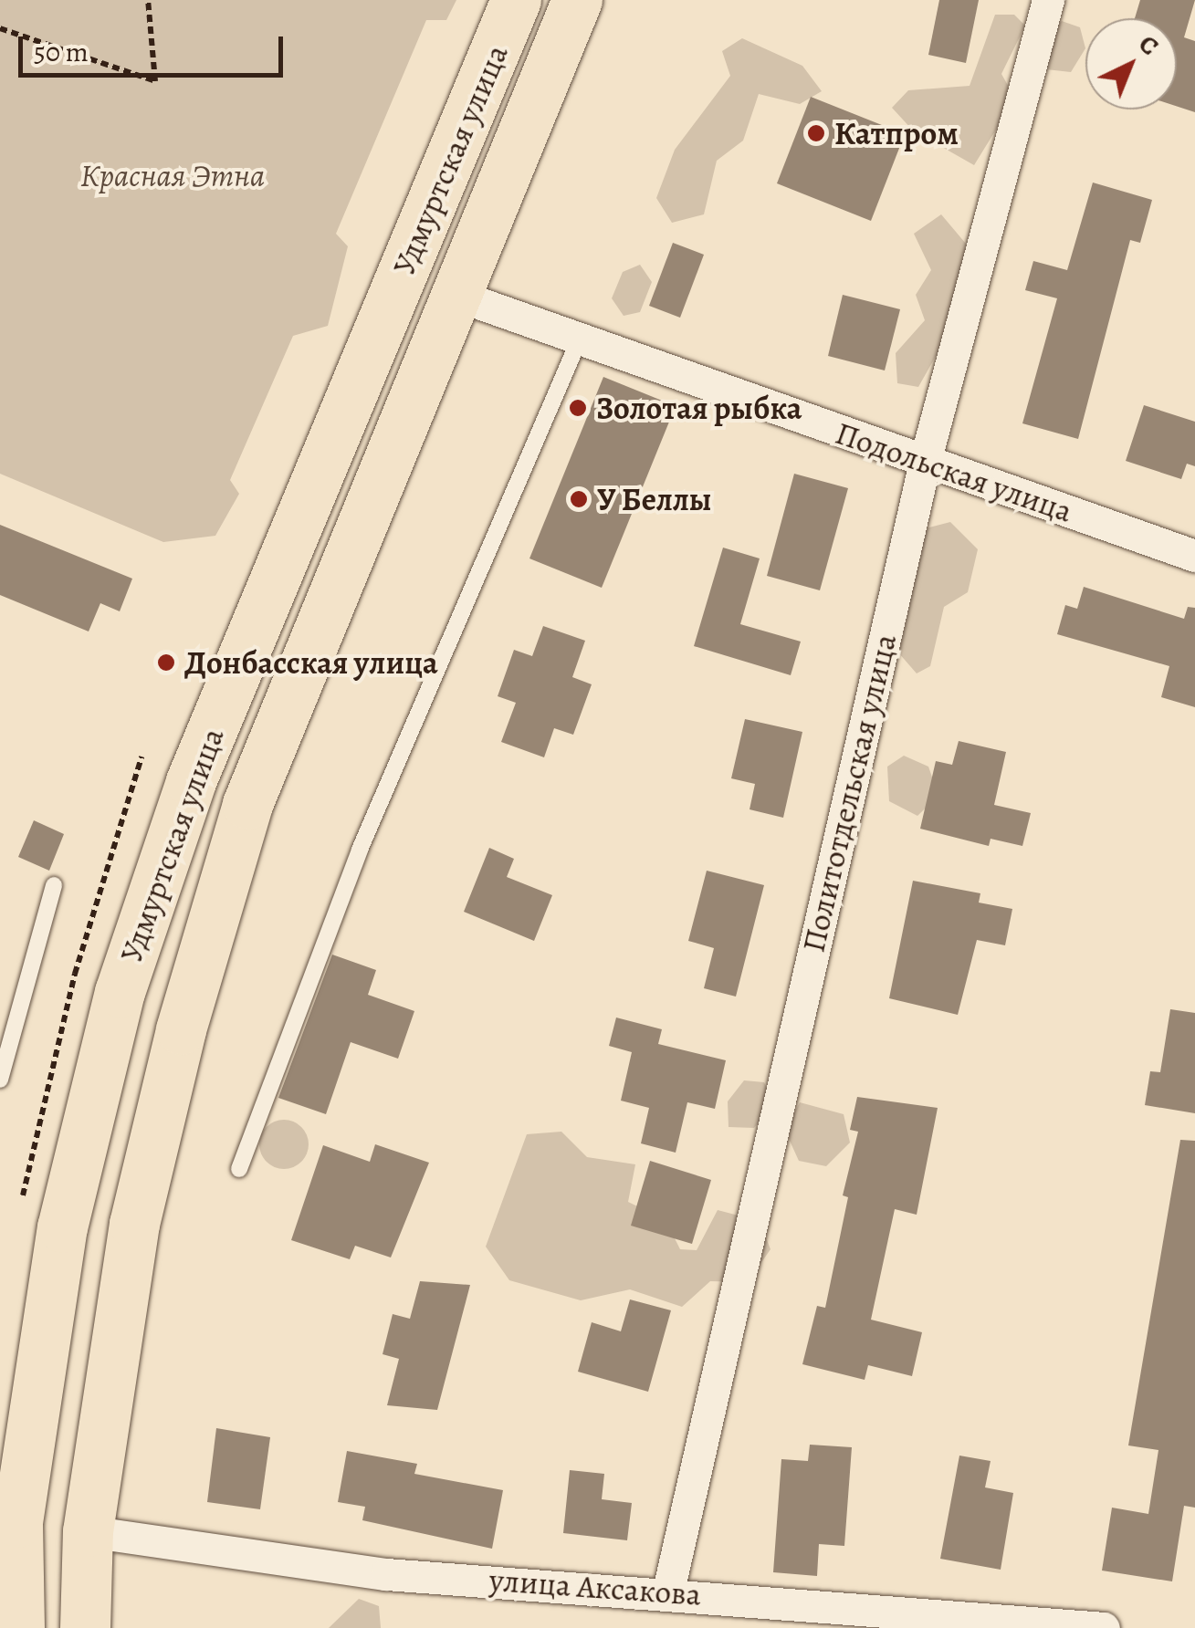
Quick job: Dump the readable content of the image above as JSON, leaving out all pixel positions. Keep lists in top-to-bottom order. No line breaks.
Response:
{"streets":{"main road":["Удмуртская улица"],"street":["Подольская улица","Политотдельская улица","улица Аксакова"]},"crossings":[["Удмуртская улица","Подольская улица"],["Удмуртская улица","улица Аксакова"],["Подольская улица","Политотдельская улица"],["Политотдельская улица","улица Аксакова"]],"parks":["Красная Этна"],"places":["Катпром","Золотая рыбка","У Беллы","Донбасская улица"],"scale_bar":"50 m","north":"top right"}
